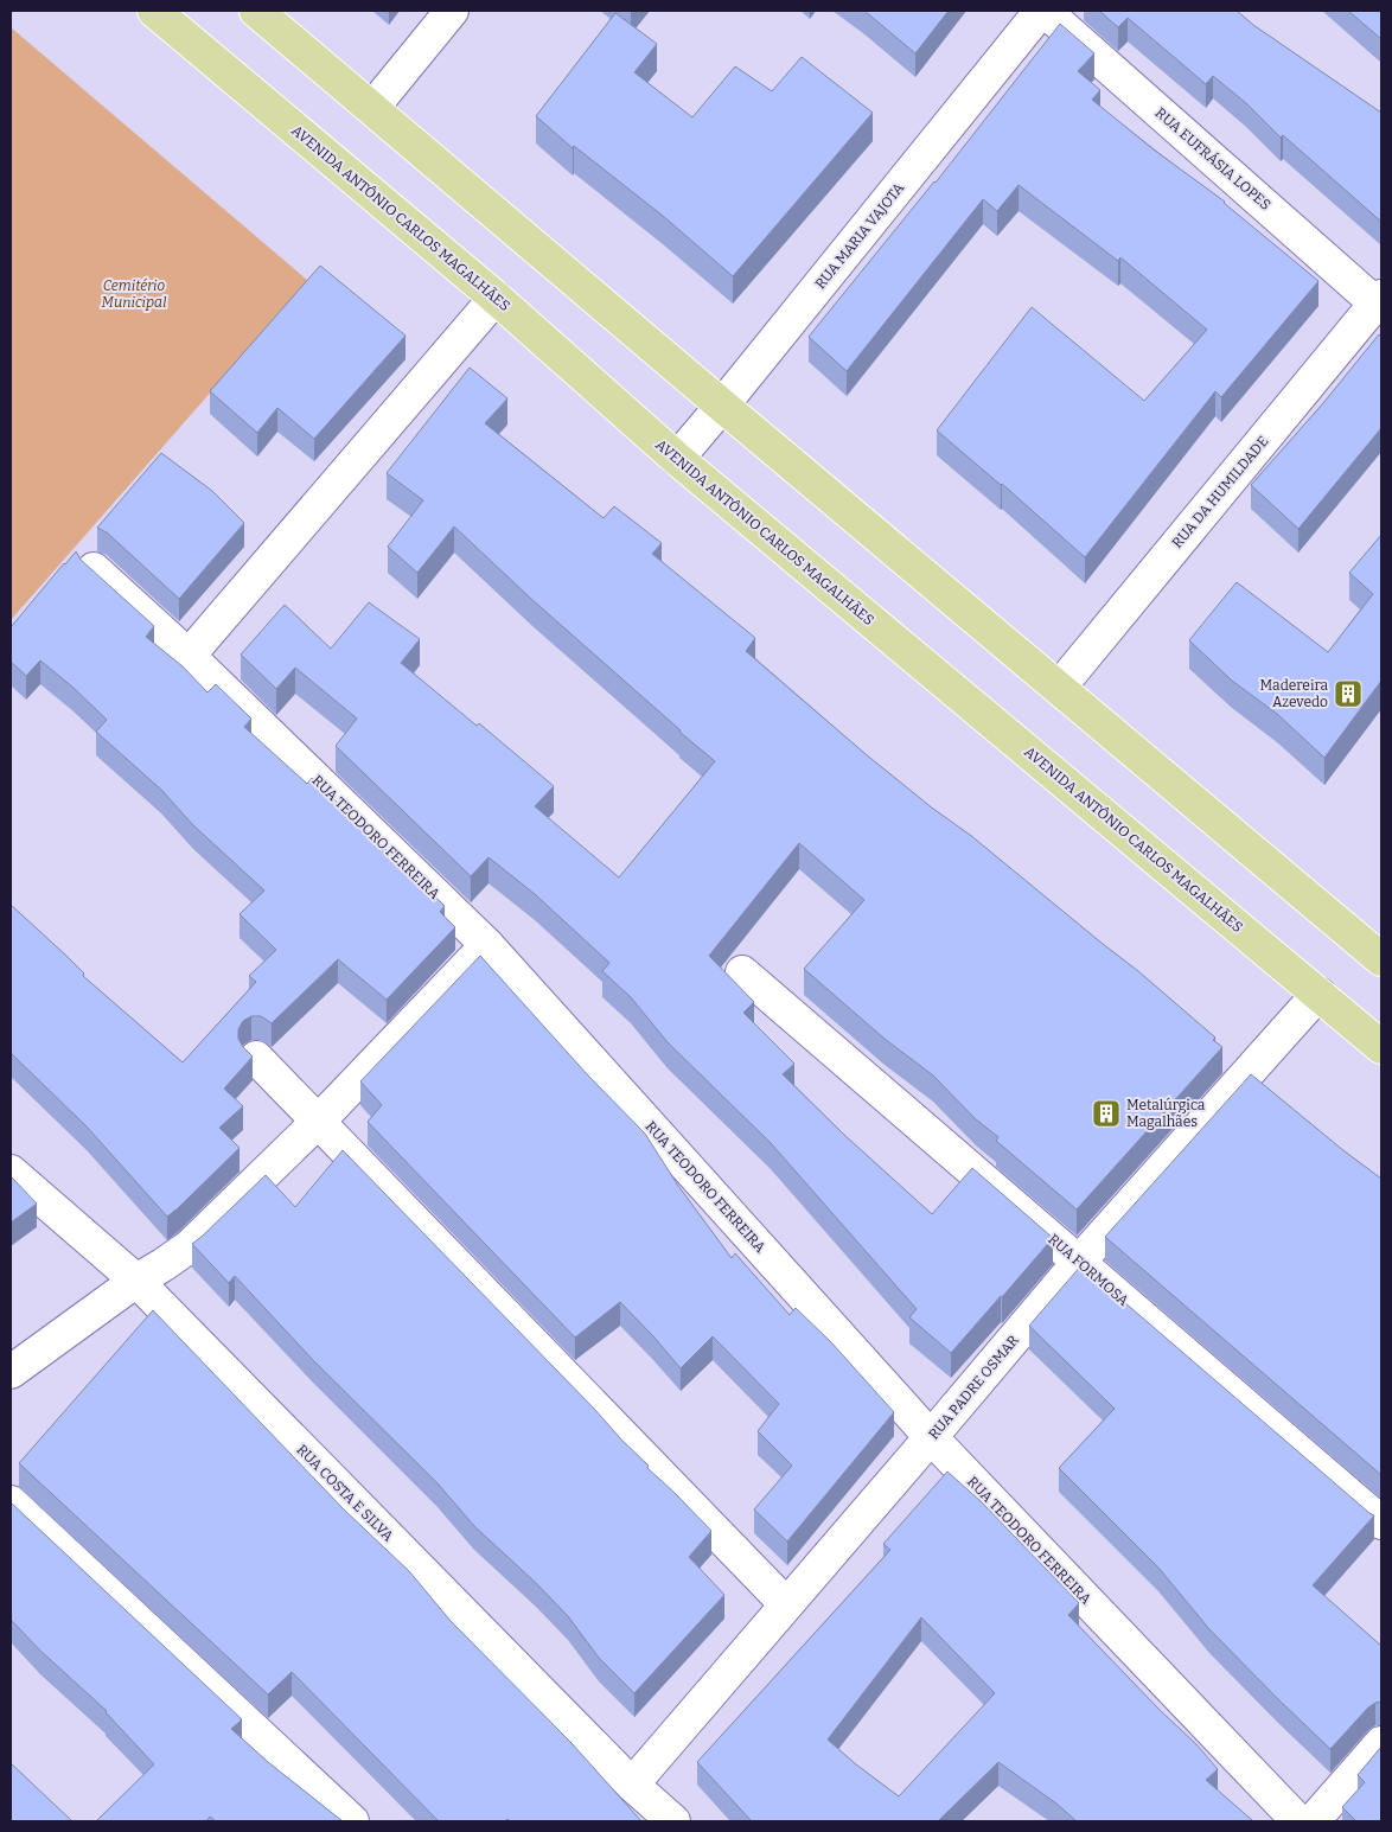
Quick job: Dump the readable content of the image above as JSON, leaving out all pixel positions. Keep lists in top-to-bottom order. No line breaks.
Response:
{"streets":{"main road":["AVENIDA ANTÔNIO CARLOS MAGALHÃES"],"street":["RUA EUFRÁSIA LOPES","RUA MARIA VAJOTA","RUA DA HUMILDADE","RUA TEODORO FERREIRA","RUA FORMOSA","RUA PADRE OSMAR","RUA COSTA E SILVA"]},"crossings":[["RUA EUFRÁSIA LOPES","RUA MARIA VAJOTA"],["RUA EUFRÁSIA LOPES","RUA DA HUMILDADE"],["AVENIDA ANTÔNIO CARLOS MAGALHÃES","RUA MARIA VAJOTA"],["AVENIDA ANTÔNIO CARLOS MAGALHÃES","RUA PADRE OSMAR"],["RUA TEODORO FERREIRA","RUA PADRE OSMAR"],["RUA FORMOSA","RUA PADRE OSMAR"],["RUA PADRE OSMAR","RUA COSTA E SILVA"]],"parks":["Cemitério Municipal"],"places":{"building":["Madereira Azevedo","Metalúrgica Magalhães"]}}
